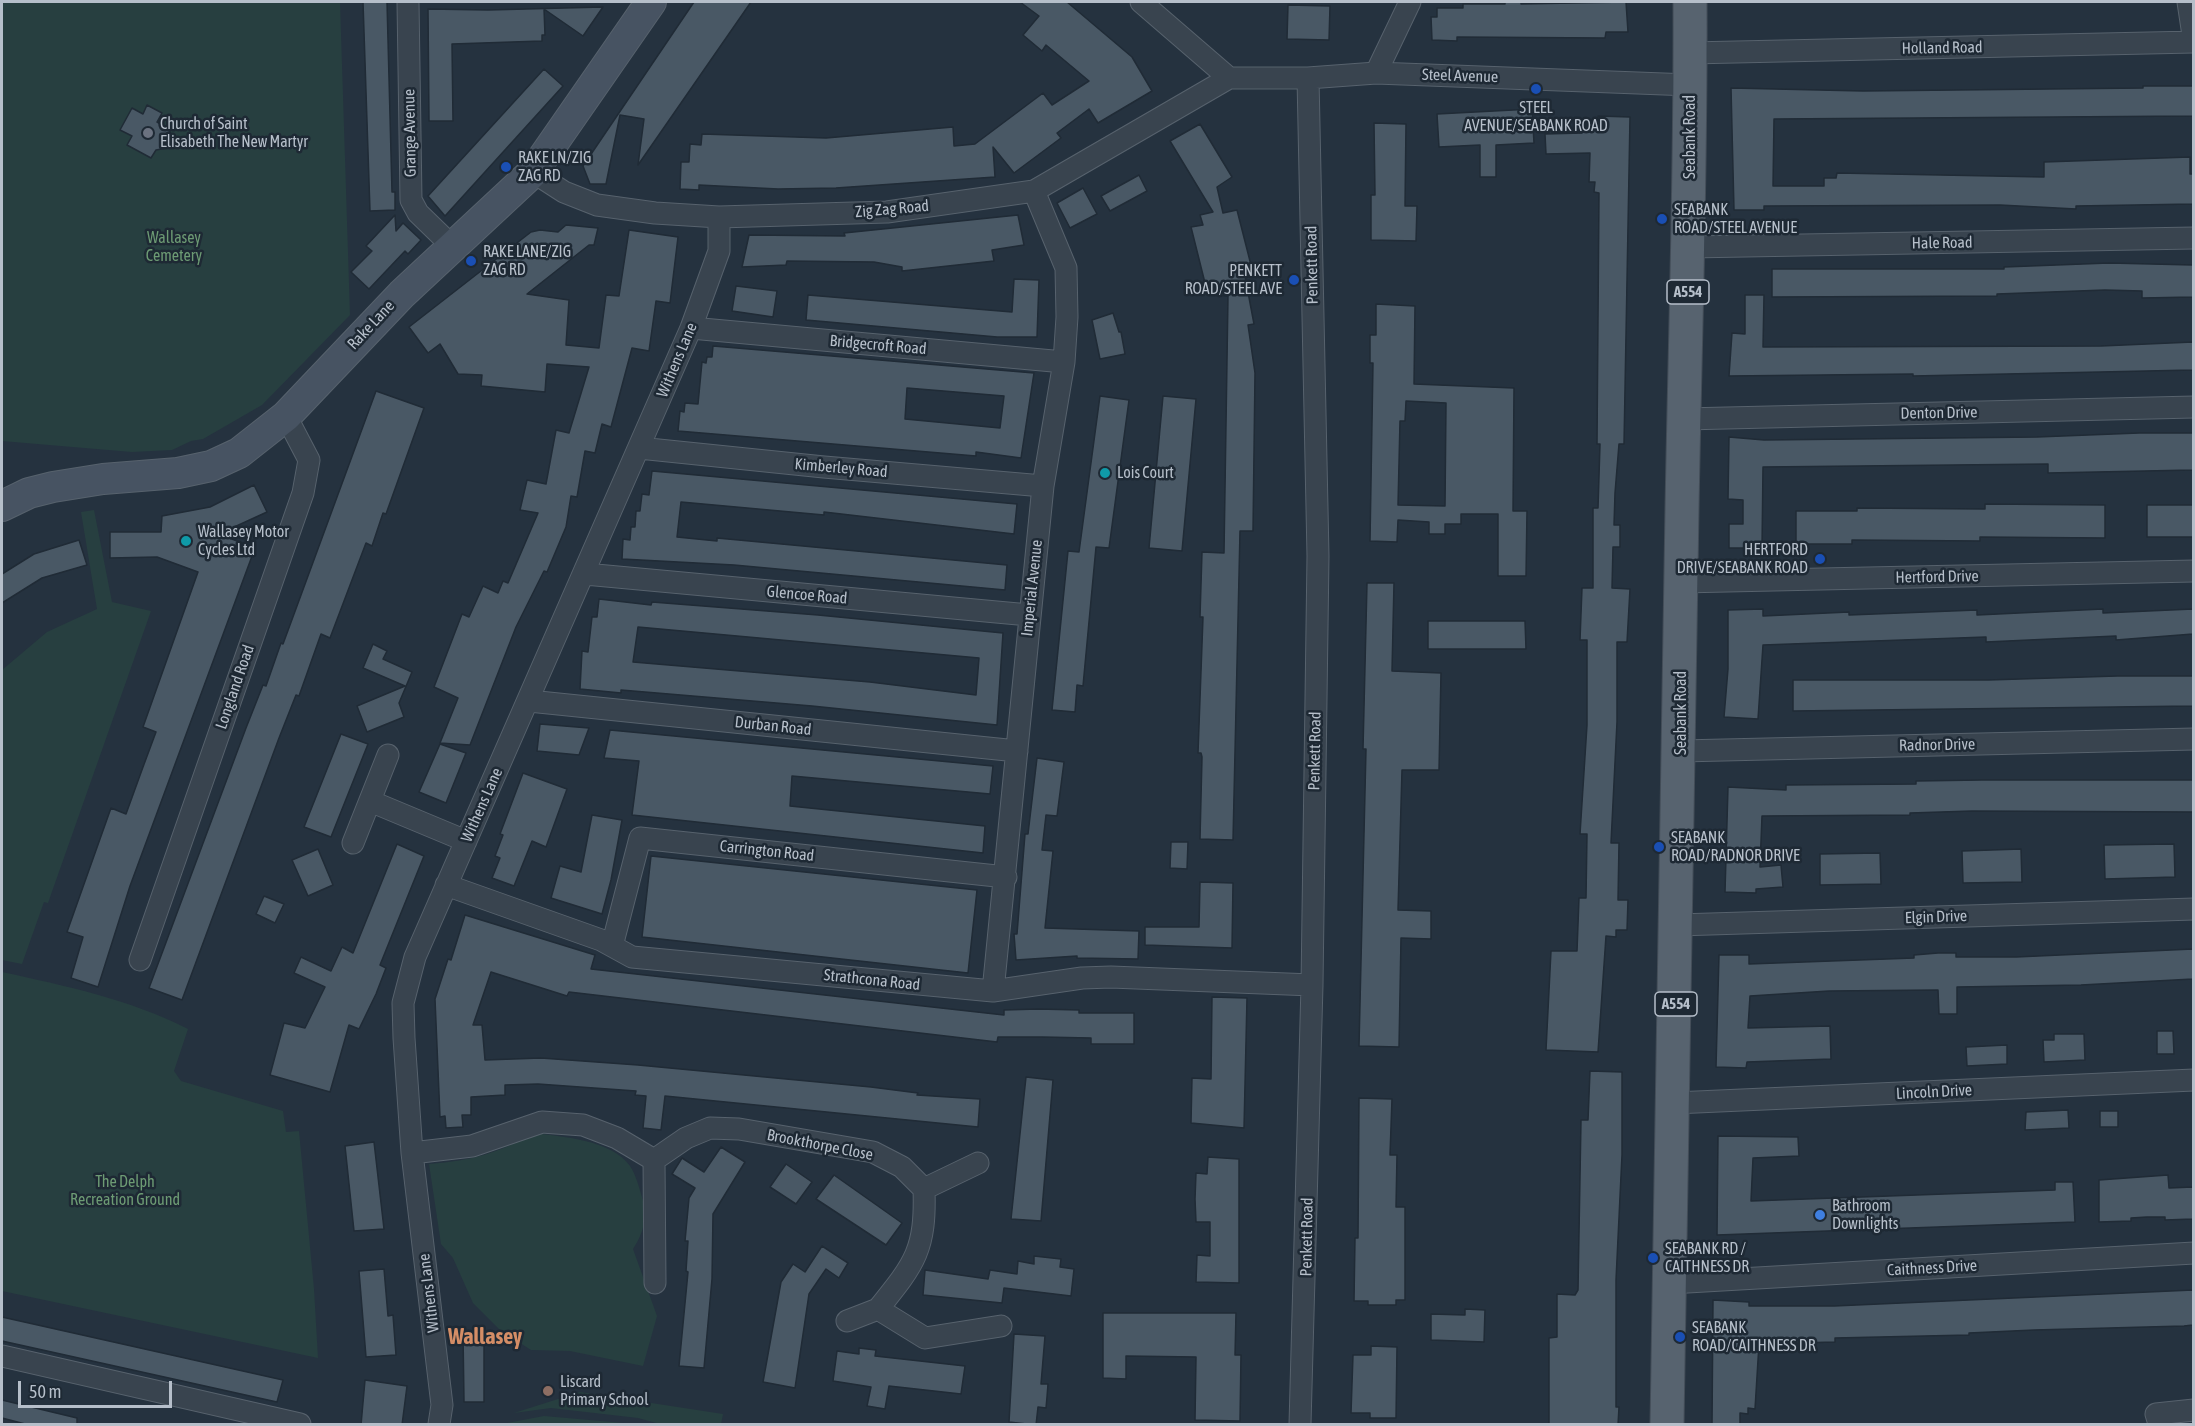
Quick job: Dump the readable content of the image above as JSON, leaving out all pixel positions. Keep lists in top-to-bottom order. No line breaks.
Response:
{"streets":{"main road":["Seabank Road","A554","Rake Lane"],"street":["Holland Road","Steel Avenue","Grange Avenue","Zig Zag Road","Hale Road","Penkett Road","Bridgecroft Road","Withens Lane","Denton Drive","Kimberley Road","Hertford Drive","Imperial Avenue","Glencoe Road","Longland Road","Durban Road","Radnor Drive","Carrington Road","Elgin Drive","Strathcona Road","Lincoln Drive","Brookthorpe Close","Caithness Drive"]},"crossings":[["Holland Road","Seabank Road"],["Steel Avenue","Seabank Road"],["Steel Avenue","Zig Zag Road"],["Steel Avenue","Penkett Road"],["Grange Avenue","Rake Lane"],["Seabank Road","Hale Road"],["Seabank Road","Denton Drive"],["Seabank Road","Hertford Drive"],["Seabank Road","Radnor Drive"],["Seabank Road","Elgin Drive"],["Seabank Road","Lincoln Drive"],["Seabank Road","Caithness Drive"],["Zig Zag Road","Rake Lane"],["Zig Zag Road","Withens Lane"],["Zig Zag Road","Imperial Avenue"],["Penkett Road","Strathcona Road"],["Rake Lane","Longland Road"],["Bridgecroft Road","Withens Lane"],["Bridgecroft Road","Imperial Avenue"],["Withens Lane","Kimberley Road"],["Withens Lane","Glencoe Road"],["Withens Lane","Durban Road"],["Withens Lane","Strathcona Road"],["Kimberley Road","Imperial Avenue"],["Imperial Avenue","Glencoe Road"],["Imperial Avenue","Durban Road"],["Imperial Avenue","Carrington Road"],["Imperial Avenue","Strathcona Road"],["Carrington Road","Strathcona Road"]],"districts":["Wallasey"],"parks":["Wallasey Cemetery","The Delph Recreation Ground"],"places":["STEEL AVENUE/SEABANK ROAD","Church of Saint Elisabeth The New Martyr","RAKE LN/ZIG ZAG RD","SEABANK ROAD/STEEL AVENUE","RAKE LANE/ZIG ZAG RD","PENKETT ROAD/STEEL AVE","Lois Court","Wallasey Motor Cycles Ltd","HERTFORD DRIVE/SEABANK ROAD","SEABANK ROAD/RADNOR DRIVE","Bathroom Downlights","SEABANK RD / CAITHNESS DR","SEABANK ROAD/CAITHNESS DR","Liscard Primary School"],"scale_bar":"50 m"}
